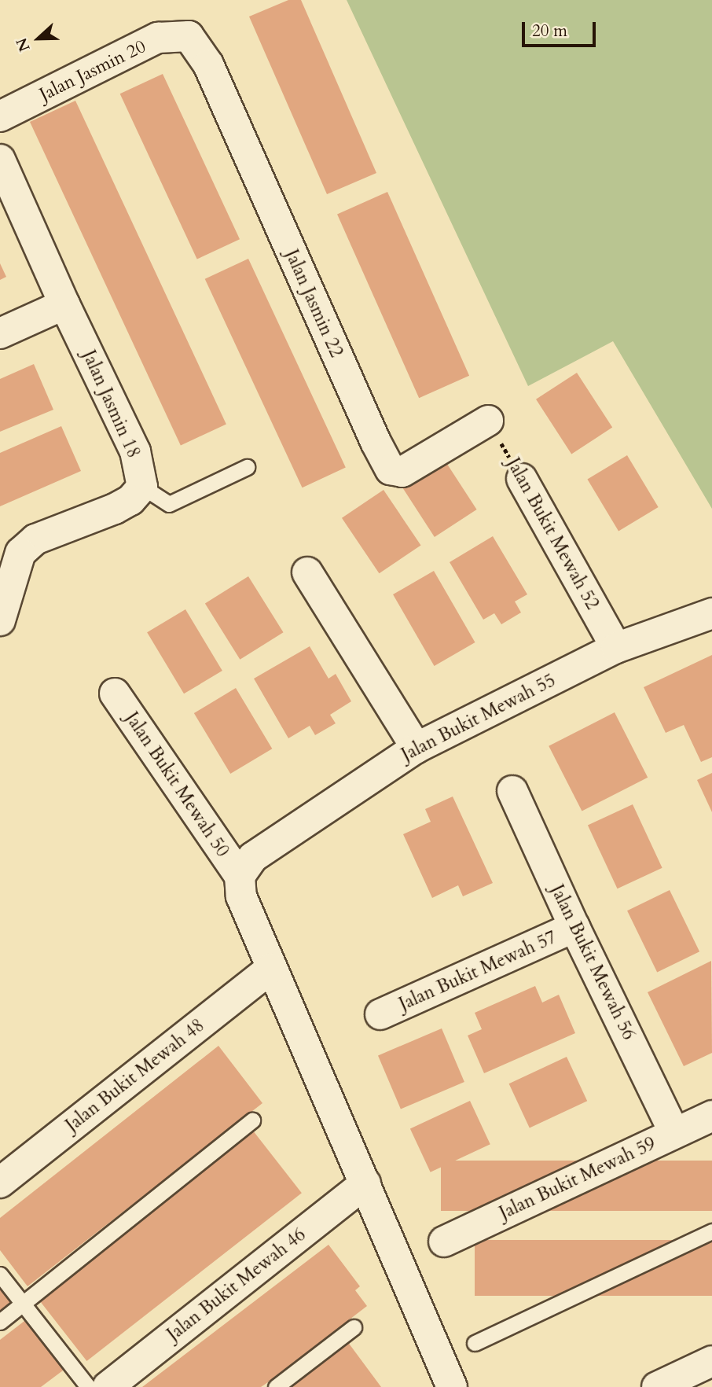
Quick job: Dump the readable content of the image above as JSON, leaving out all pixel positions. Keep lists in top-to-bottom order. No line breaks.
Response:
{"streets":{"street":["Jalan Jasmin 20","Jalan Jasmin 22","Jalan Jasmin 18","Jalan Bukit Mewah 52","Jalan Bukit Mewah 55","Jalan Bukit Mewah 50","Jalan Bukit Mewah 56","Jalan Bukit Mewah 57","Jalan Bukit Mewah 48","Jalan Bukit Mewah 59","Jalan Bukit Mewah 46"]},"crossings":[["Jalan Jasmin 20","Jalan Jasmin 22"],["Jalan Jasmin 22","Jalan Bukit Mewah 52"],["Jalan Bukit Mewah 52","Jalan Bukit Mewah 55"],["Jalan Bukit Mewah 55","Jalan Bukit Mewah 50"],["Jalan Bukit Mewah 56","Jalan Bukit Mewah 57"],["Jalan Bukit Mewah 56","Jalan Bukit Mewah 59"]],"scale_bar":"20 m","north":"left"}
